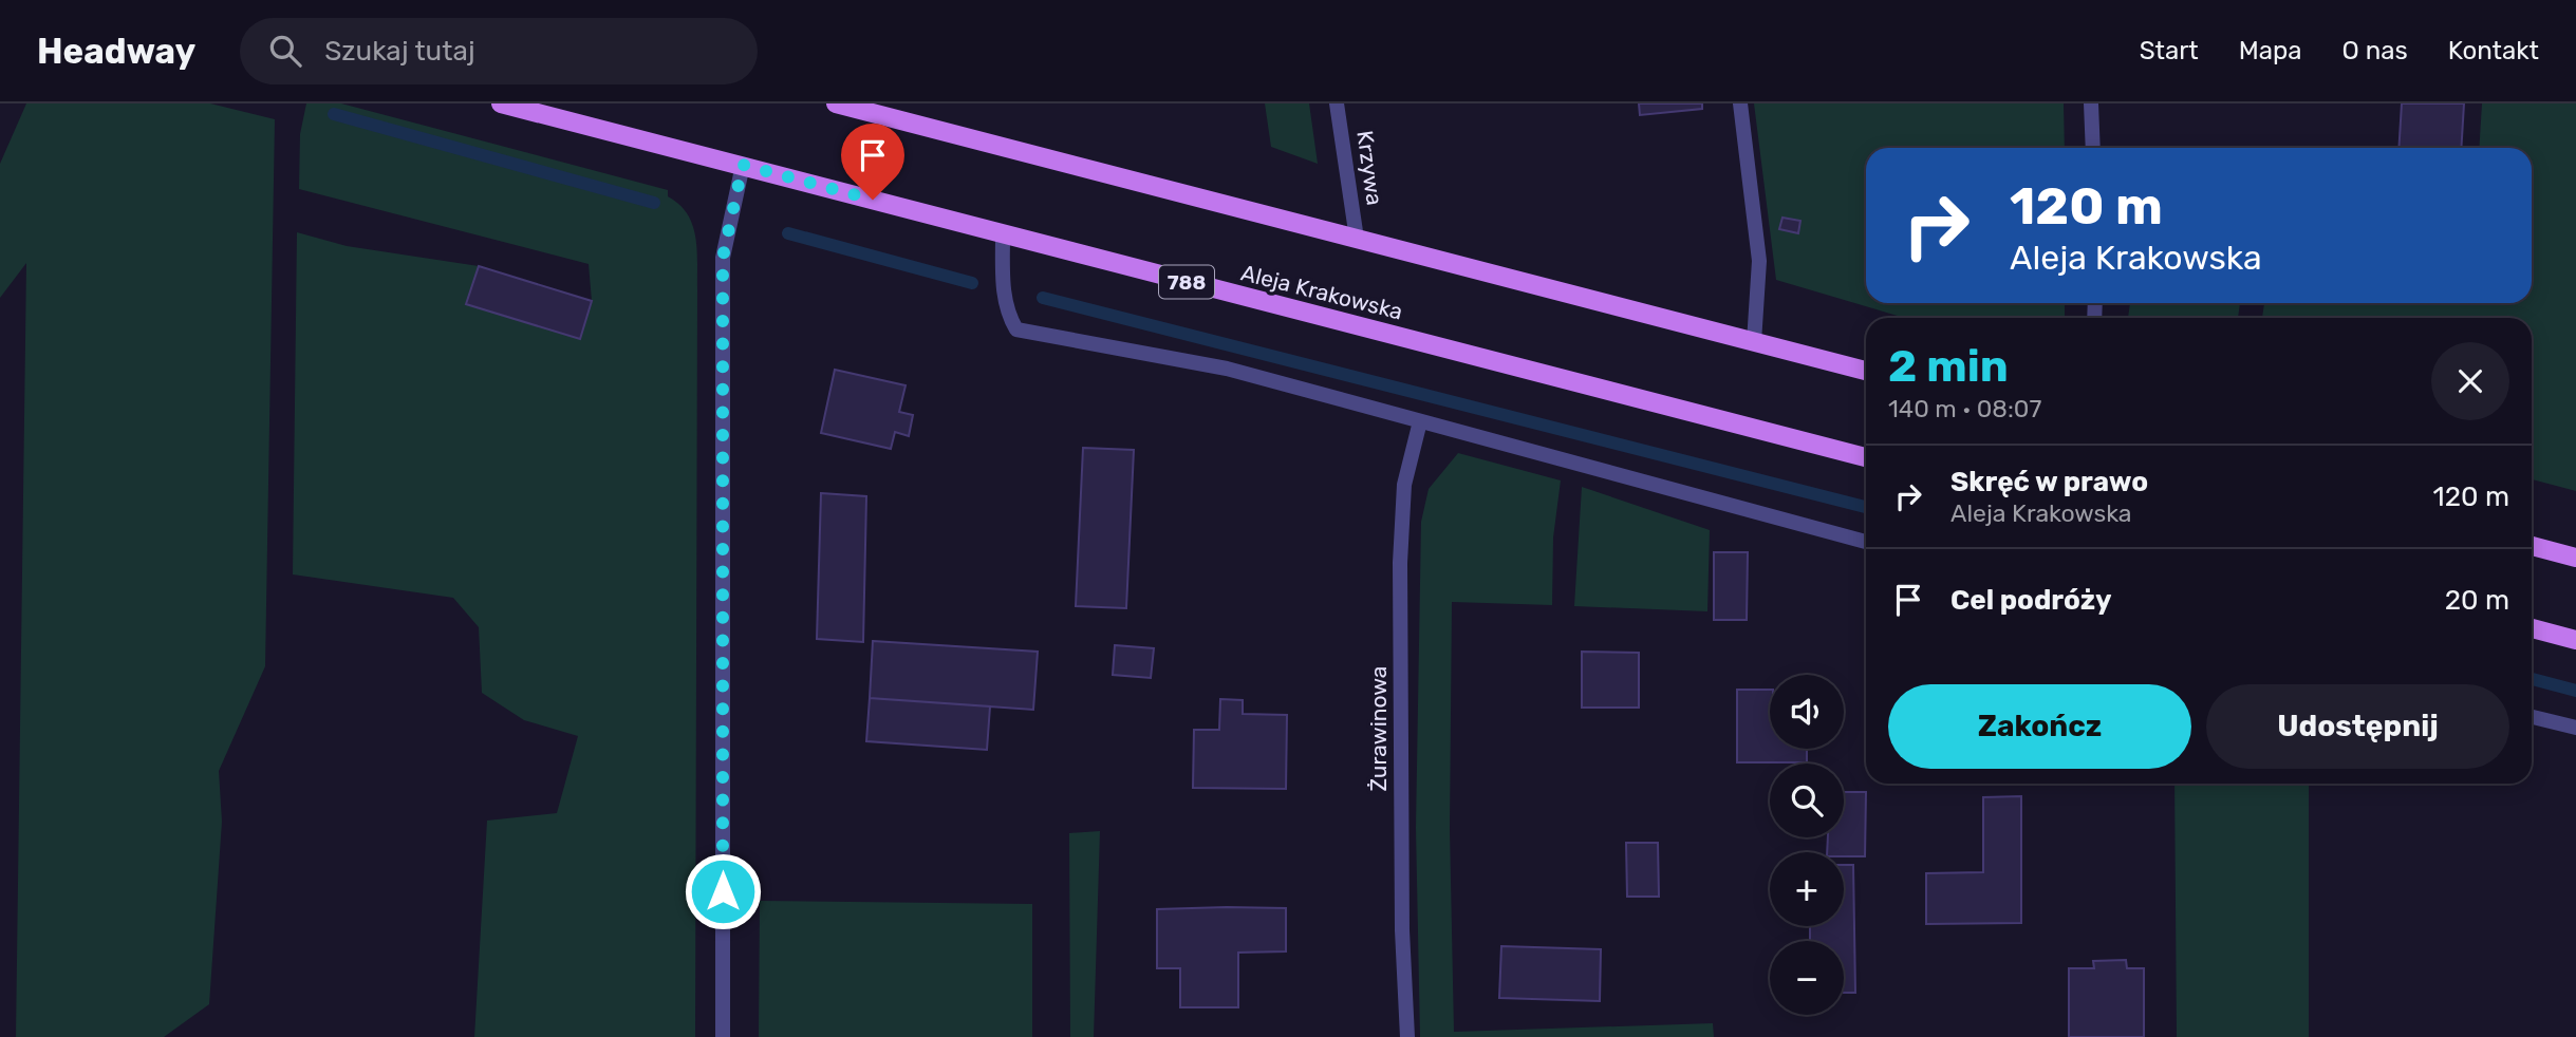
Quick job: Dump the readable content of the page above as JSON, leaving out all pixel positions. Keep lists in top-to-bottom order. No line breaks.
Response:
{"streets":{"main road":["788","Aleja Krakowska"],"street":["Krzywa","Żurawinowa"]},"page":{"header":"Headway","search":"Szukaj tutaj","nav":["Start","Mapa","O nas","Kontakt"],"turn":["120 m","Aleja Krakowska"],"heading":["2 min","140 m · 08:07"],"list":[{"name":"Skręć w prawo","note":"Aleja Krakowska","value":"120 m"},{"name":"Cel podróży","value":"20 m"}],"buttons":["Zakończ","Udostępnij"],"map_buttons":["+","−"]}}
